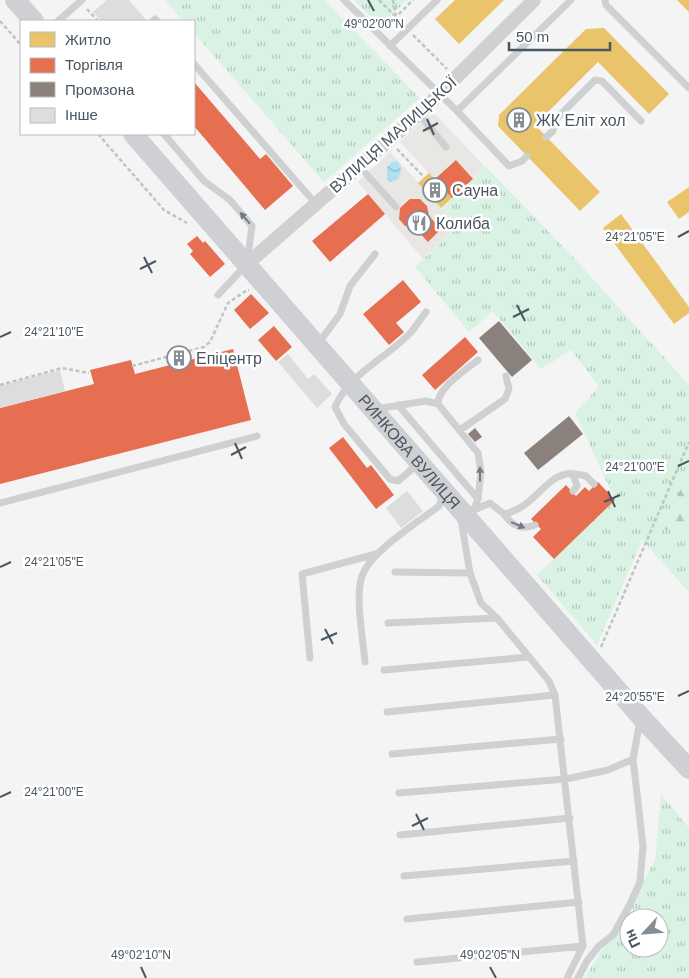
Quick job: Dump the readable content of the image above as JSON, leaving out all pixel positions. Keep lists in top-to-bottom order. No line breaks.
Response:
{"streets":{"main road":["РИНКОВА ВУЛИЦЯ"],"street":["ВУЛИЦЯ МАЛИЦЬКОЇ"]},"crossings":[["ВУЛИЦЯ МАЛИЦЬКОЇ","РИНКОВА ВУЛИЦЯ"]],"places":{"building":["ЖК Еліт хол","Сауна","Епіцентр"],"restaurant":["Колиба"]},"legend":["Житло","Торгівля","Промзона","Інше"],"scale_bar":"50 m","north":"bottom left","coordinates":["49°02'00\"N","24°21'05\"E","24°21'10\"E","24°21'00\"E","24°20'55\"E","49°02'10\"N","49°02'05\"N"]}
